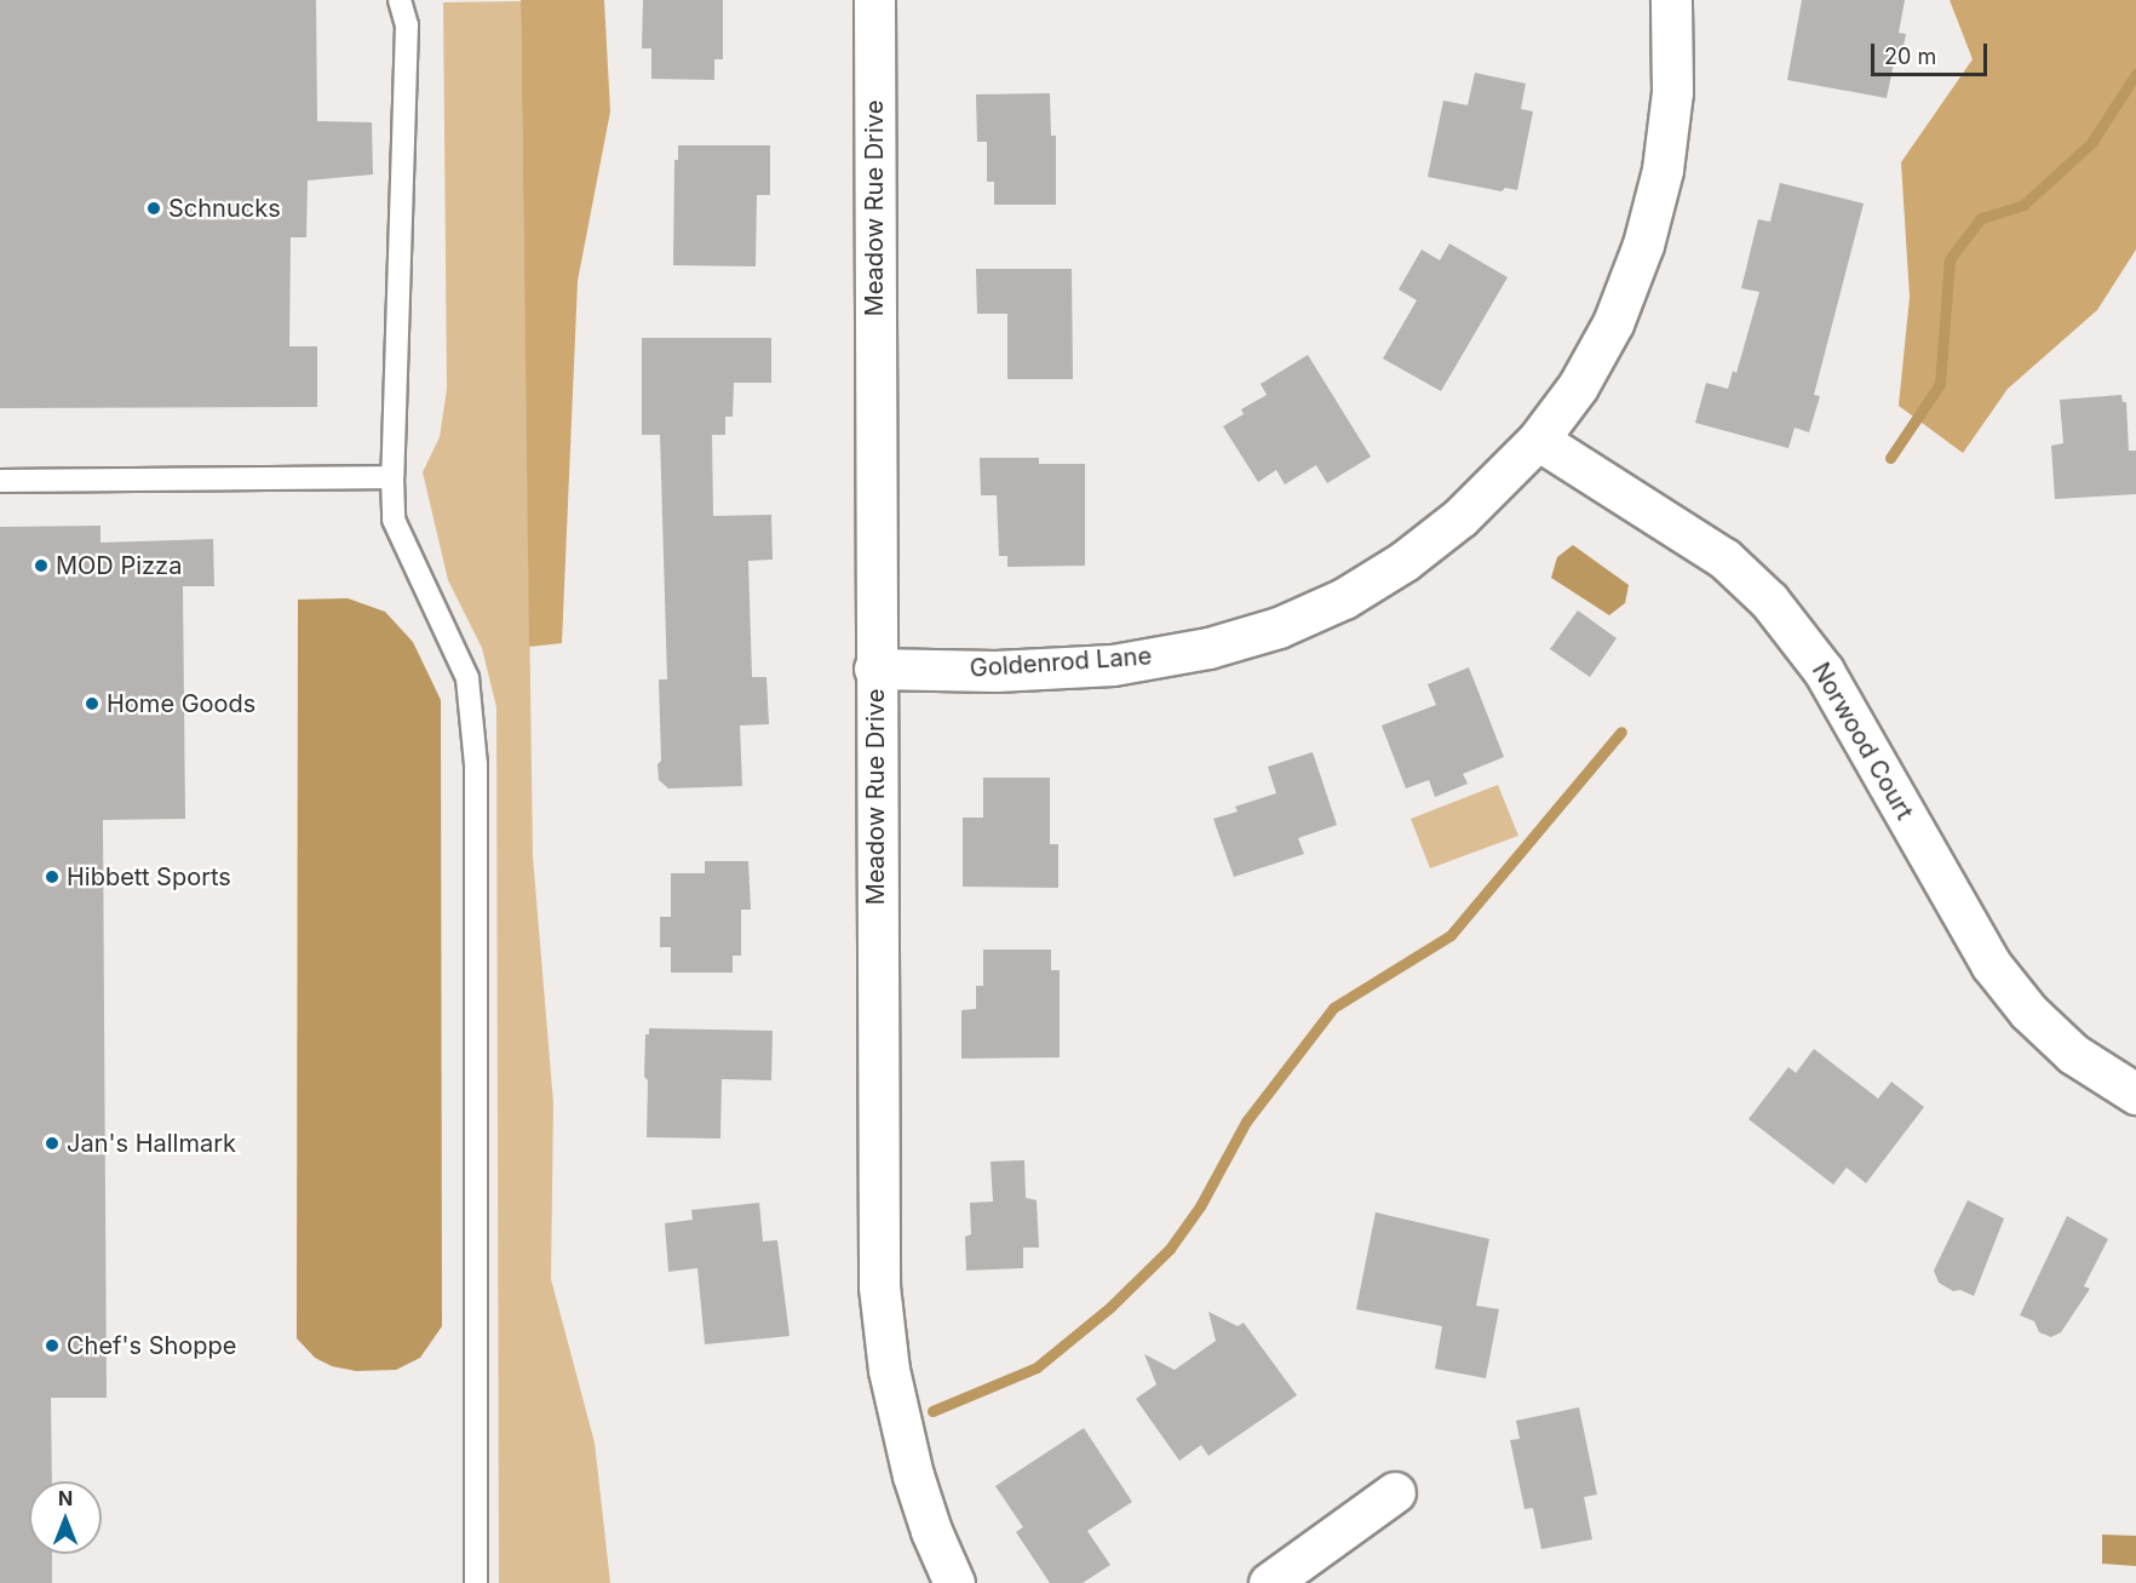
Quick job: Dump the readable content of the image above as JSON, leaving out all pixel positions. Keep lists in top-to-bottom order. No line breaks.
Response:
{"streets":{"street":["Meadow Rue Drive","Goldenrod Lane","Norwood Court"]},"crossings":[["Meadow Rue Drive","Goldenrod Lane"],["Goldenrod Lane","Norwood Court"]],"places":["Schnucks","MOD Pizza","Home Goods","Hibbett Sports","Jan's Hallmark","Chef's Shoppe"],"scale_bar":"20 m","north":"top"}
